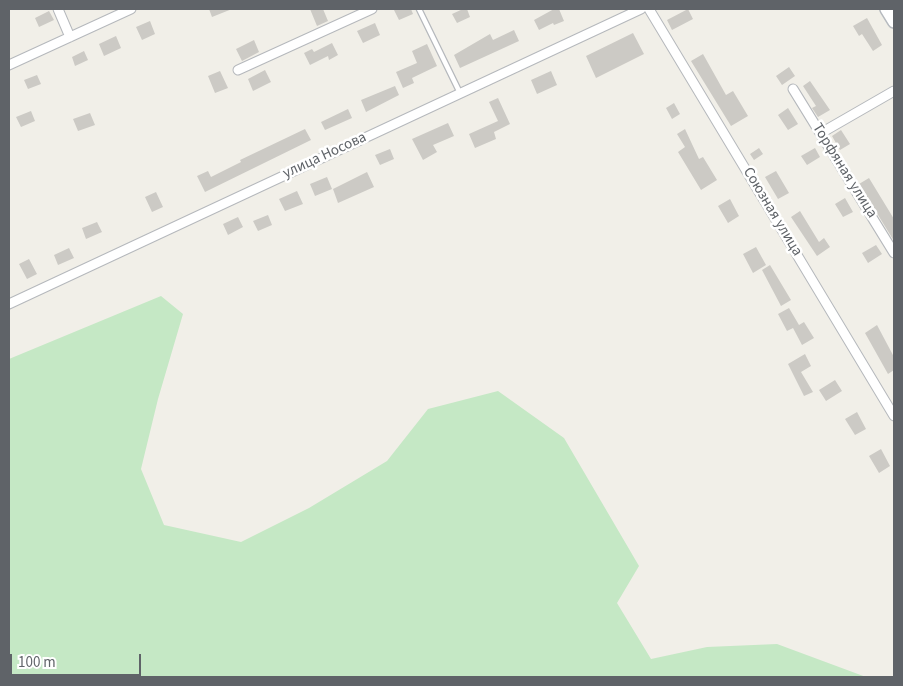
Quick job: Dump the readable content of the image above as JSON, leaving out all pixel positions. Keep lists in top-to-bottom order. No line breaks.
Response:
{"streets":{"street":["улица Носова","Торфяная улица","Союзная улица"]},"scale_bar":"100 m"}
